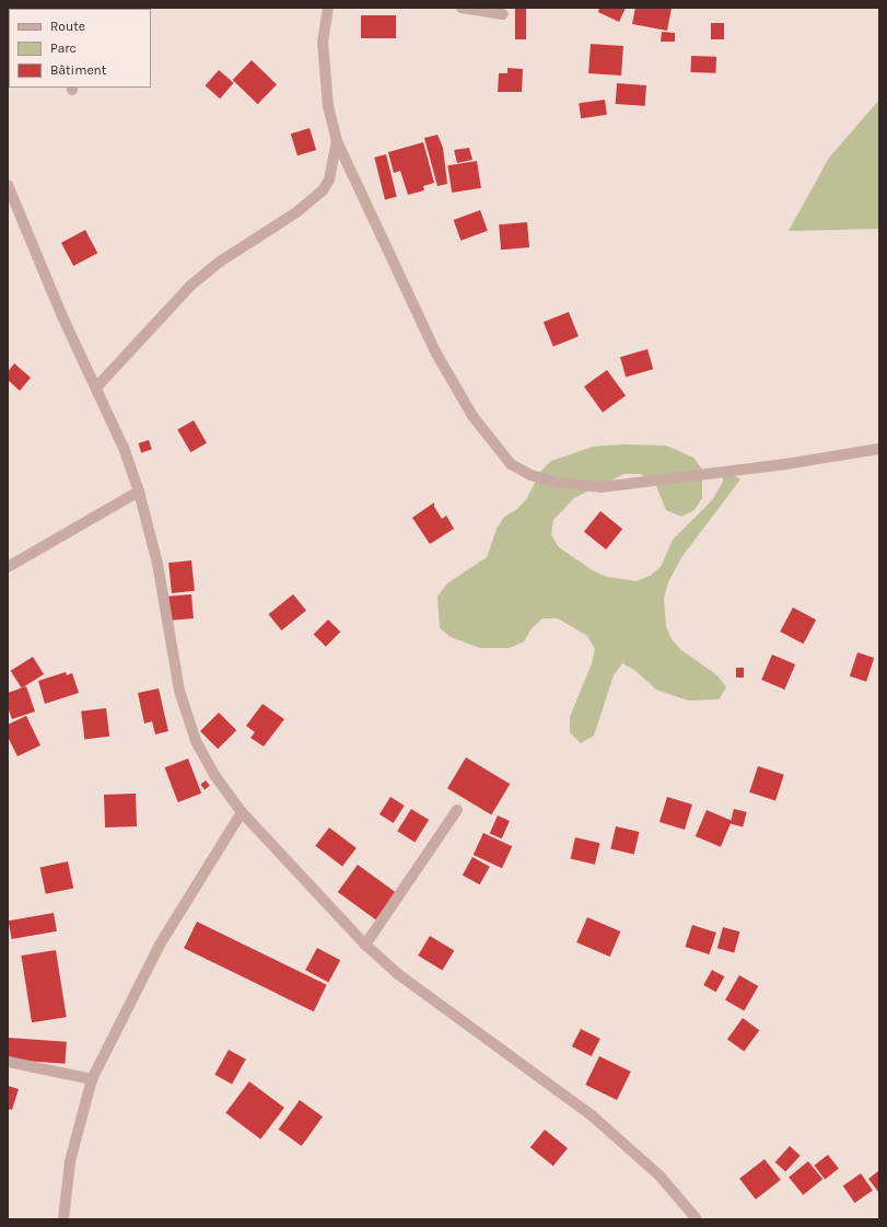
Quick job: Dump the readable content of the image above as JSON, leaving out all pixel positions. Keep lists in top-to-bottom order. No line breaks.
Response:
{"legend":["Route","Parc","Bâtiment"]}
